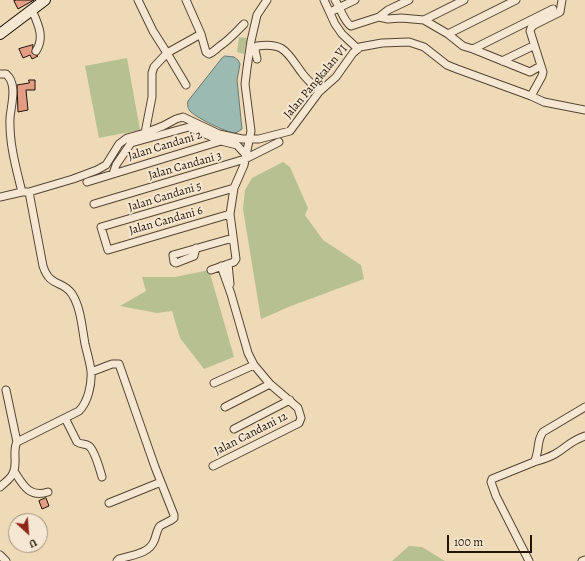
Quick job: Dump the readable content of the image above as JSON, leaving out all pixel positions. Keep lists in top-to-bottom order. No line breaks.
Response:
{"streets":{"street":["Jalan Pangkalan VI","Jalan Candani 2","Jalan Candani 3","Jalan Candani 5","Jalan Candani 6","Jalan Candani 12"]},"crossings":[["Jalan Candani 2","Jalan Candani 3"],["Jalan Candani 5","Jalan Candani 6"]],"scale_bar":"100 m","north":"bottom right"}
